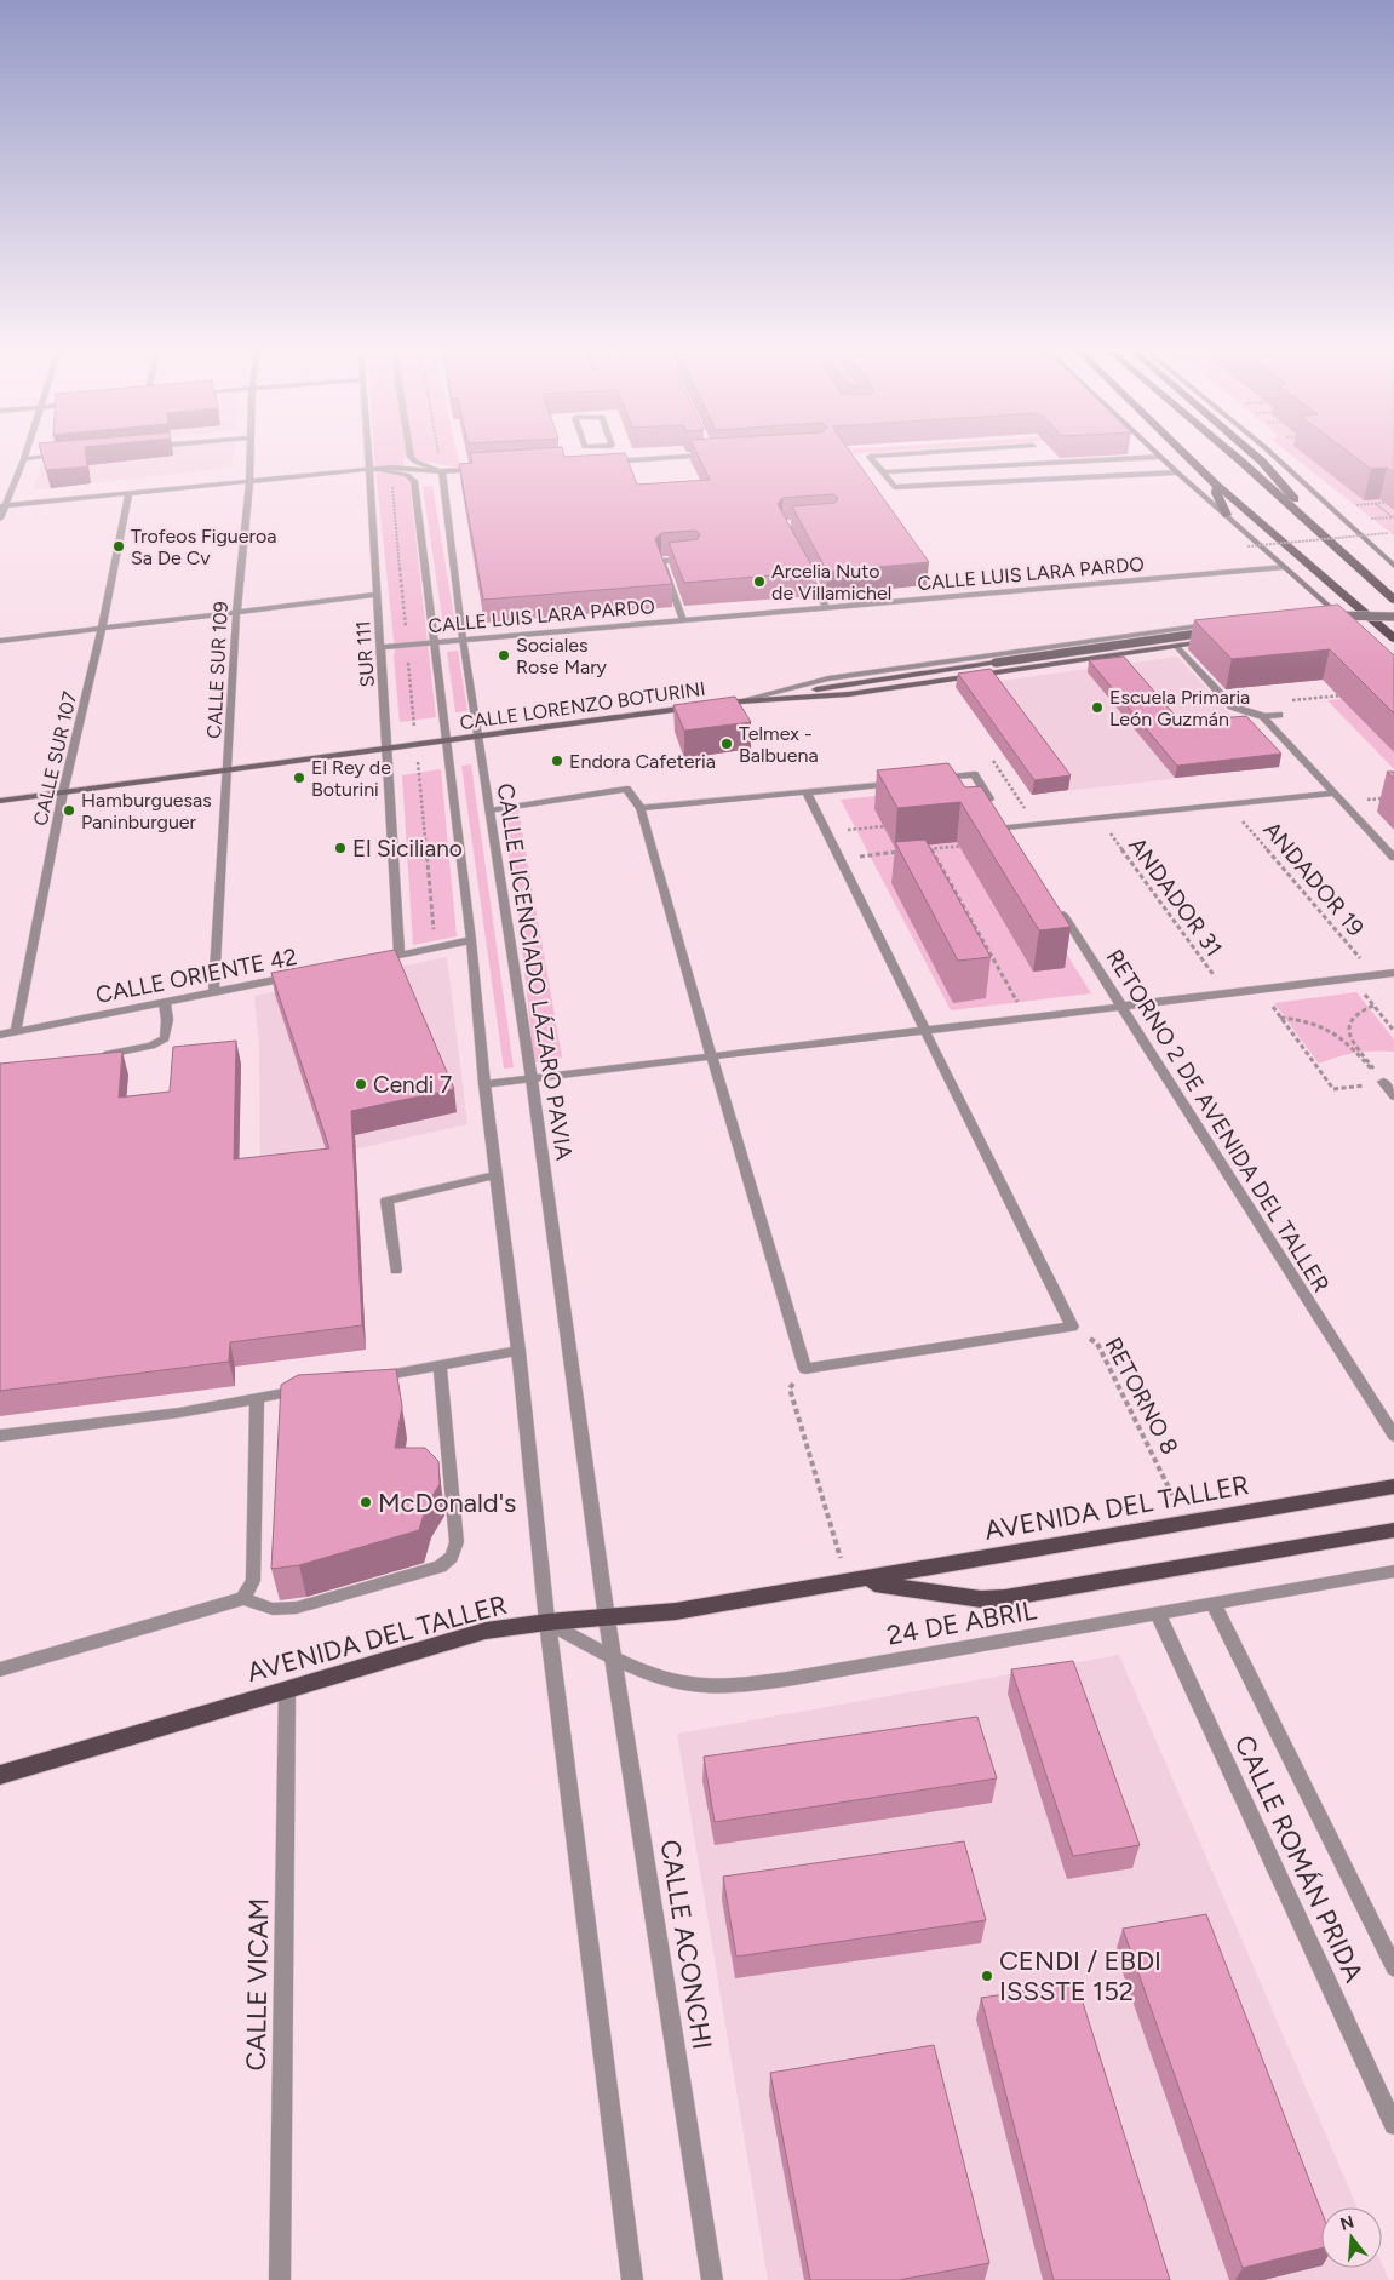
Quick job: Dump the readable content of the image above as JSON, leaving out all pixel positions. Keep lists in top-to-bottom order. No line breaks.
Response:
{"streets":{"main road":["CALLE LORENZO BOTURINI","AVENIDA DEL TALLER"],"street":["CALLE LUIS LARA PARDO","SUR 111","CALLE SUR 109","CALLE SUR 107","CALLE LICENCIADO LÁZARO PAVIA","CALLE ORIENTE 42","RETORNO 2 DE AVENIDA DEL TALLER","24 DE ABRIL","CALLE ROMÁN PRIDA","CALLE ACONCHI","CALLE VICAM"],"path":["ANDADOR 19","ANDADOR 31","RETORNO 8"]},"crossings":[["CALLE LUIS LARA PARDO","SUR 111"],["CALLE LUIS LARA PARDO","CALLE LICENCIADO LÁZARO PAVIA"],["SUR 111","CALLE LORENZO BOTURINI"],["CALLE SUR 109","CALLE LORENZO BOTURINI"],["CALLE SUR 109","CALLE ORIENTE 42"],["CALLE LORENZO BOTURINI","CALLE SUR 107"],["CALLE LORENZO BOTURINI","CALLE LICENCIADO LÁZARO PAVIA"],["CALLE SUR 107","CALLE ORIENTE 42"],["CALLE LICENCIADO LÁZARO PAVIA","AVENIDA DEL TALLER"],["CALLE LICENCIADO LÁZARO PAVIA","CALLE ACONCHI"],["RETORNO 8","AVENIDA DEL TALLER"],["AVENIDA DEL TALLER","24 DE ABRIL"],["AVENIDA DEL TALLER","CALLE ACONCHI"],["AVENIDA DEL TALLER","CALLE VICAM"],["24 DE ABRIL","CALLE ROMÁN PRIDA"],["24 DE ABRIL","CALLE ACONCHI"]],"places":["Trofeos Figueroa Sa De Cv","Arcelia Nuto de Villamichel","Sociales Rose Mary","Escuela Primaria León Guzmán","Telmex - Balbuena","Endora Cafeteria","El Rey de Boturini","Hamburguesas Paninburguer","El Siciliano","Cendi 7","McDonald's","CENDI / EBDI ISSSTE 152"],"north":"top"}
